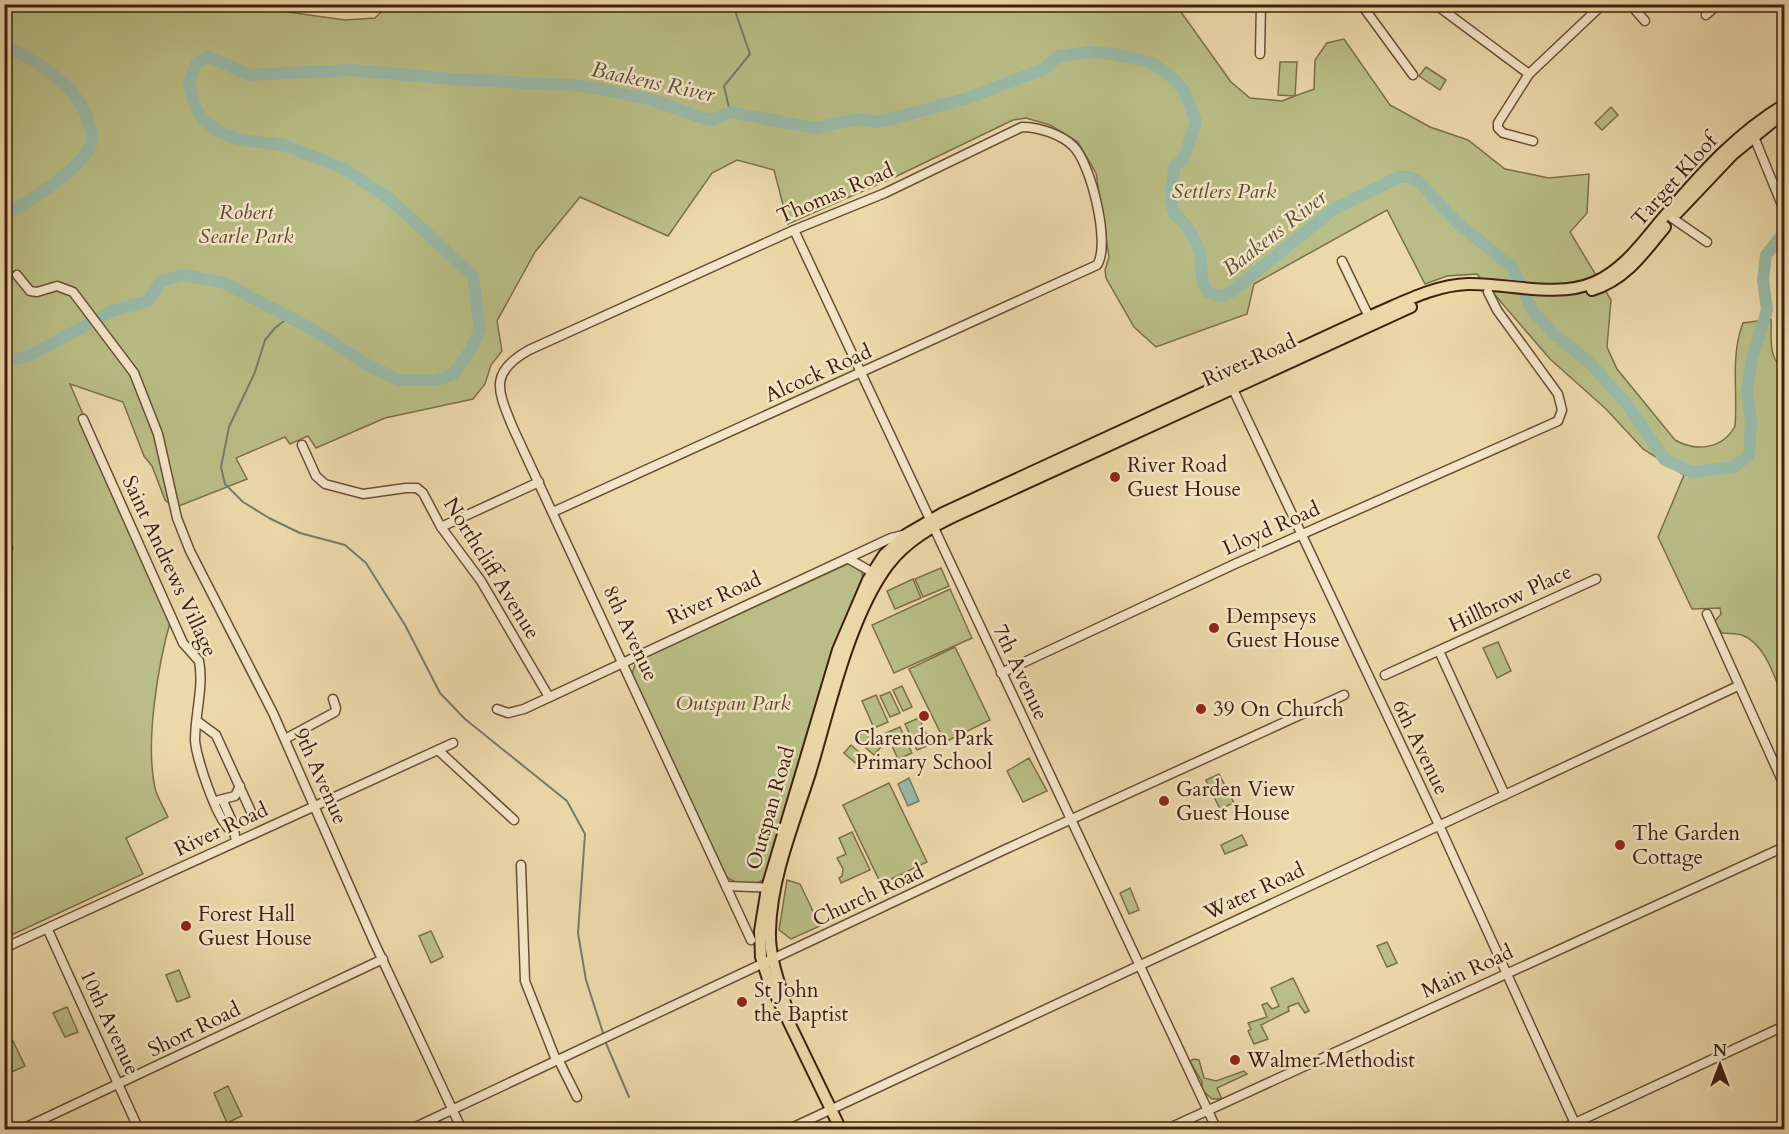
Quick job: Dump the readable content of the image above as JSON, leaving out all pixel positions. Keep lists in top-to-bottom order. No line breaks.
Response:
{"streets":{"main road":["Target Kloof","River Road","Outspan Road"],"street":["Thomas Road","Alcock Road","Lloyd Road","Saint Andrews Village","Northcliff Avenue","Hillbrow Place","8th Avenue","7th Avenue","6th Avenue","9th Avenue","Water Road","Church Road","Main Road","10th Avenue","Short Road"]},"crossings":[["Target Kloof","River Road"],["Thomas Road","Alcock Road"],["Thomas Road","8th Avenue"],["Thomas Road","7th Avenue"],["River Road","Lloyd Road"],["River Road","Saint Andrews Village"],["River Road","Northcliff Avenue"],["River Road","8th Avenue"],["River Road","7th Avenue"],["River Road","6th Avenue"],["River Road","9th Avenue"],["River Road","Outspan Road"],["River Road","10th Avenue"],["Alcock Road","8th Avenue"],["Alcock Road","7th Avenue"],["Lloyd Road","7th Avenue"],["Lloyd Road","6th Avenue"],["Hillbrow Place","Water Road"],["7th Avenue","Outspan Road"],["7th Avenue","Water Road"],["7th Avenue","Church Road"],["7th Avenue","Main Road"],["6th Avenue","Water Road"],["6th Avenue","Main Road"],["9th Avenue","Church Road"],["9th Avenue","Short Road"],["Outspan Road","Church Road"],["10th Avenue","Short Road"]],"water":["Baakens River"],"parks":["Settlers Park","Robert Searle Park","Outspan Park"],"places":["River Road Guest House","Dempseys Guest House","39 On Church","Clarendon Park Primary School","Garden View Guest House","The Garden Cottage","Forest Hall Guest House","St John the Baptist","Walmer Methodist"],"north":"top"}
